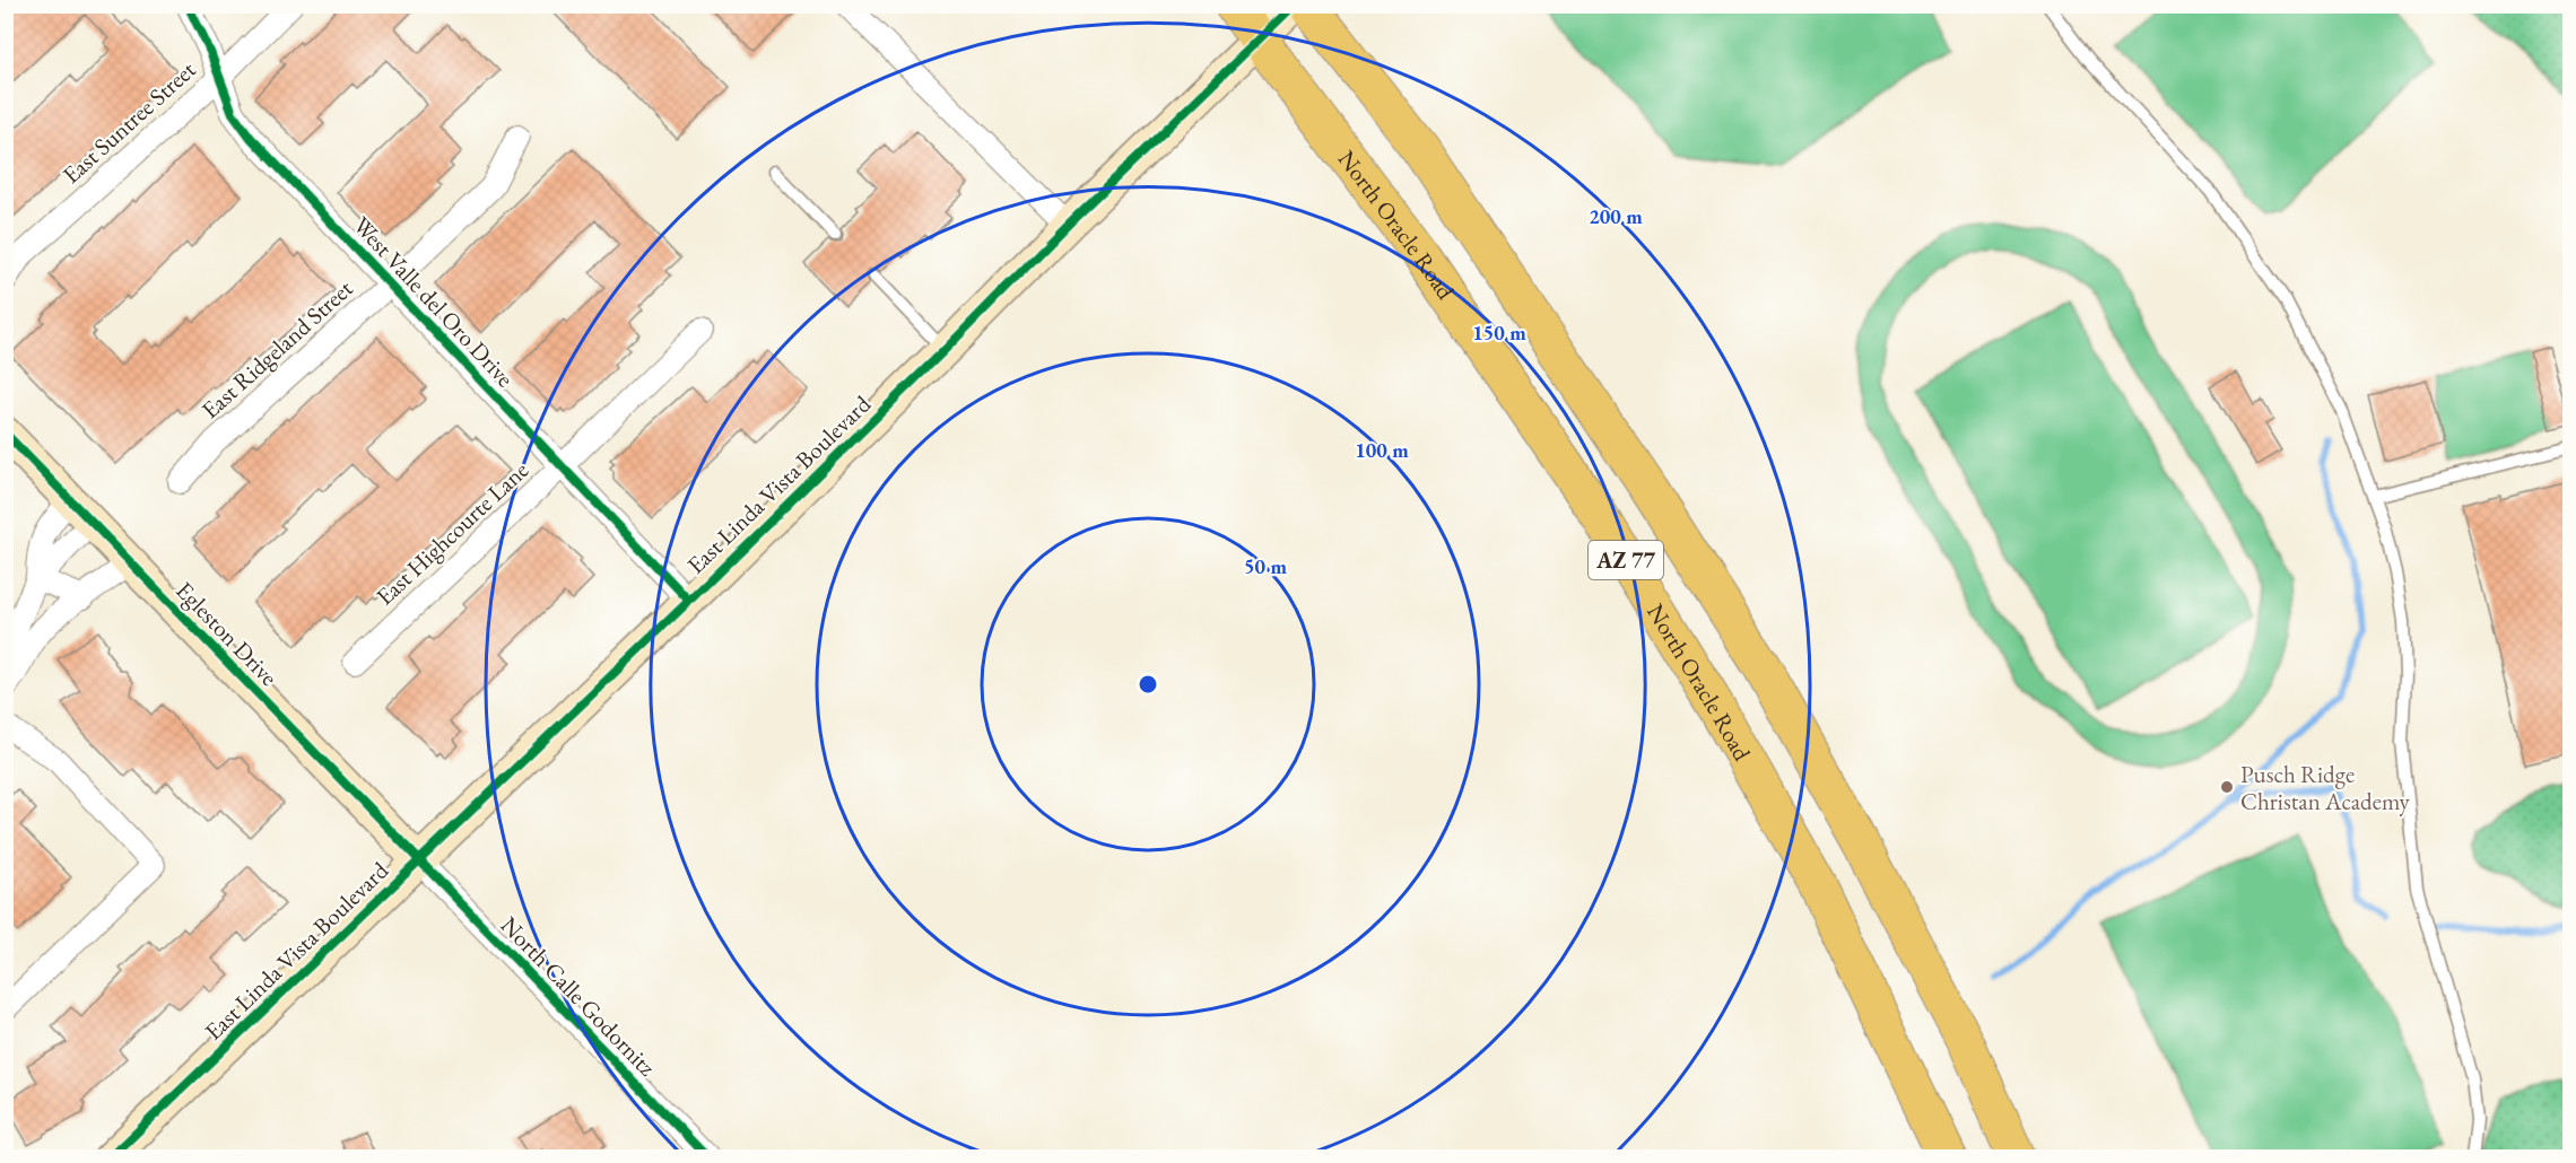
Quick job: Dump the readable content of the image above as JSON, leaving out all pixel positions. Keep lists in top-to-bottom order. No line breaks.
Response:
{"streets":{"highway":["North Oracle Road","AZ 77"],"street":["East Suntree Street","West Valle del Oro Drive","East Ridgeland Street","East Linda Vista Boulevard","East Highcourte Lane","Egleston Drive","North Calle Godornitz"]},"crossings":[["East Suntree Street","West Valle del Oro Drive"],["North Oracle Road","East Linda Vista Boulevard"],["West Valle del Oro Drive","East Ridgeland Street"],["West Valle del Oro Drive","East Linda Vista Boulevard"],["West Valle del Oro Drive","East Highcourte Lane"],["East Linda Vista Boulevard","Egleston Drive"],["East Linda Vista Boulevard","North Calle Godornitz"],["Egleston Drive","North Calle Godornitz"]],"places":["Pusch Ridge Christan Academy"],"rings":["200 m","150 m","100 m","50 m"]}
